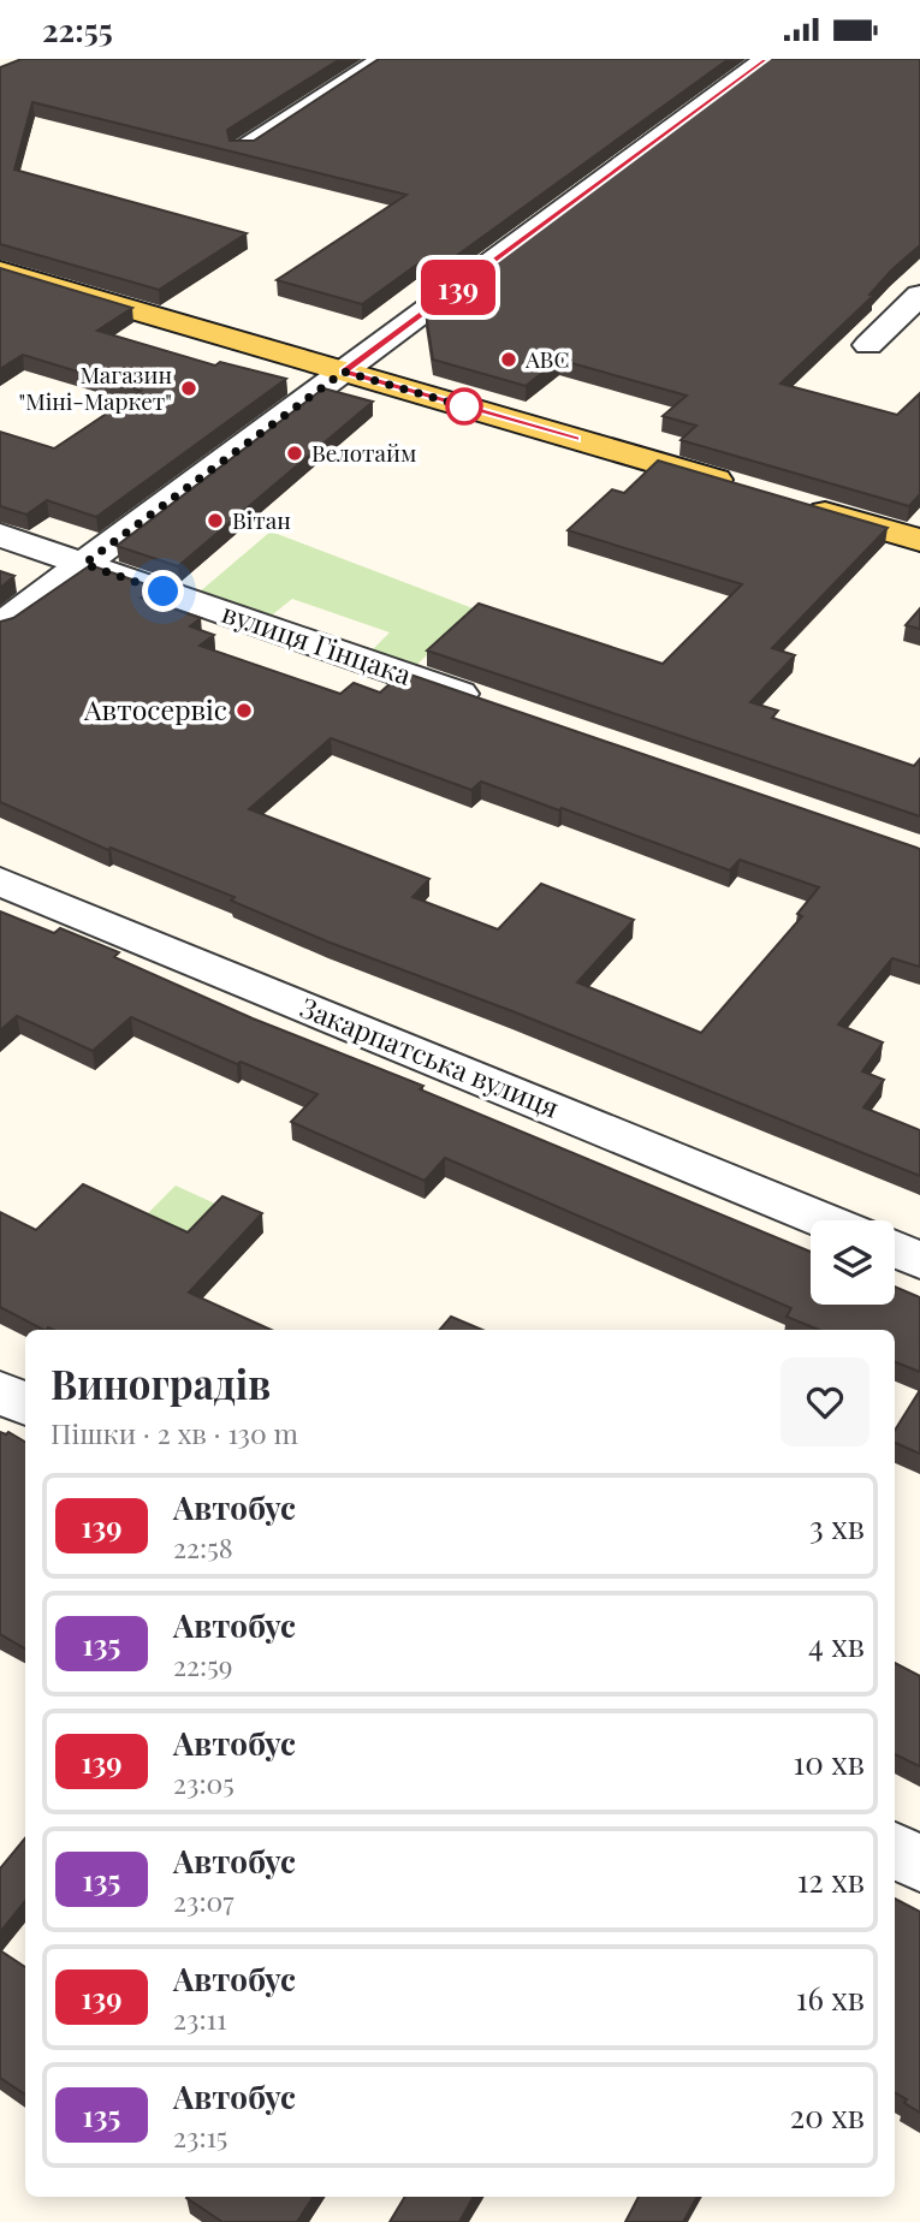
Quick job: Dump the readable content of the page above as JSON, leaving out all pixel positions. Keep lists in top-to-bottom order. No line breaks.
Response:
{"streets":{"street":["вулиця Гінцака","Закарпатська вулиця"]},"places":["ABC","Магазин \"Міні-Маркет\"","Велотайм","Вітан","Автосервіс"],"lines":["bus line 139"],"page":{"status":"22:55","on_map":"139","heading":["Виноградів","Пішки · 2 хв · 130 m"],"list":[{"mark":"139","name":"Автобус","note":"22:58","value":"3 хв"},{"mark":"135","name":"Автобус","note":"22:59","value":"4 хв"},{"mark":"139","name":"Автобус","note":"23:05","value":"10 хв"},{"mark":"135","name":"Автобус","note":"23:07","value":"12 хв"},{"mark":"139","name":"Автобус","note":"23:11","value":"16 хв"},{"mark":"135","name":"Автобус","note":"23:15","value":"20 хв"}]}}
